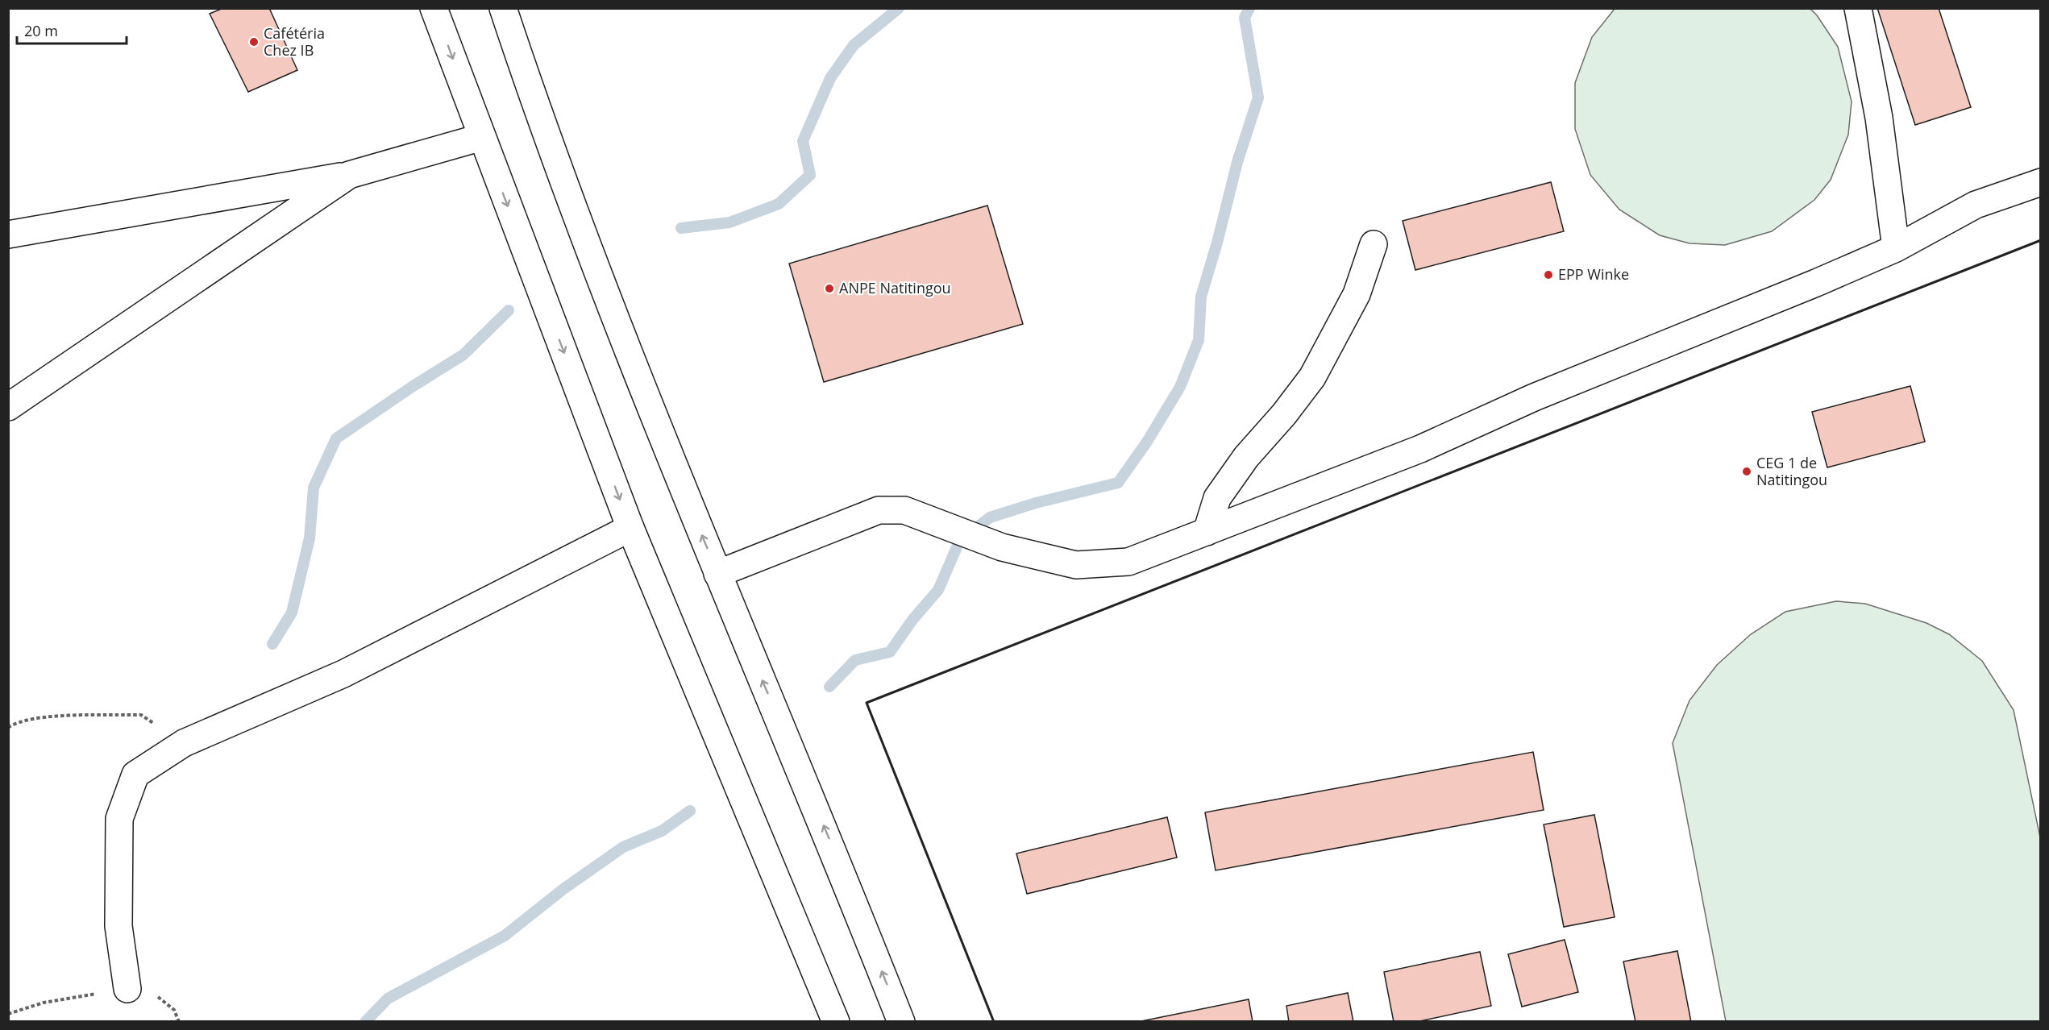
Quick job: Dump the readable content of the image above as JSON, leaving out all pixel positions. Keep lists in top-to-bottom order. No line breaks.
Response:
{"places":["Cafétéria Chez IB","EPP Winke","ANPE Natitingou","CEG 1 de Natitingou"],"scale_bar":"20 m"}
